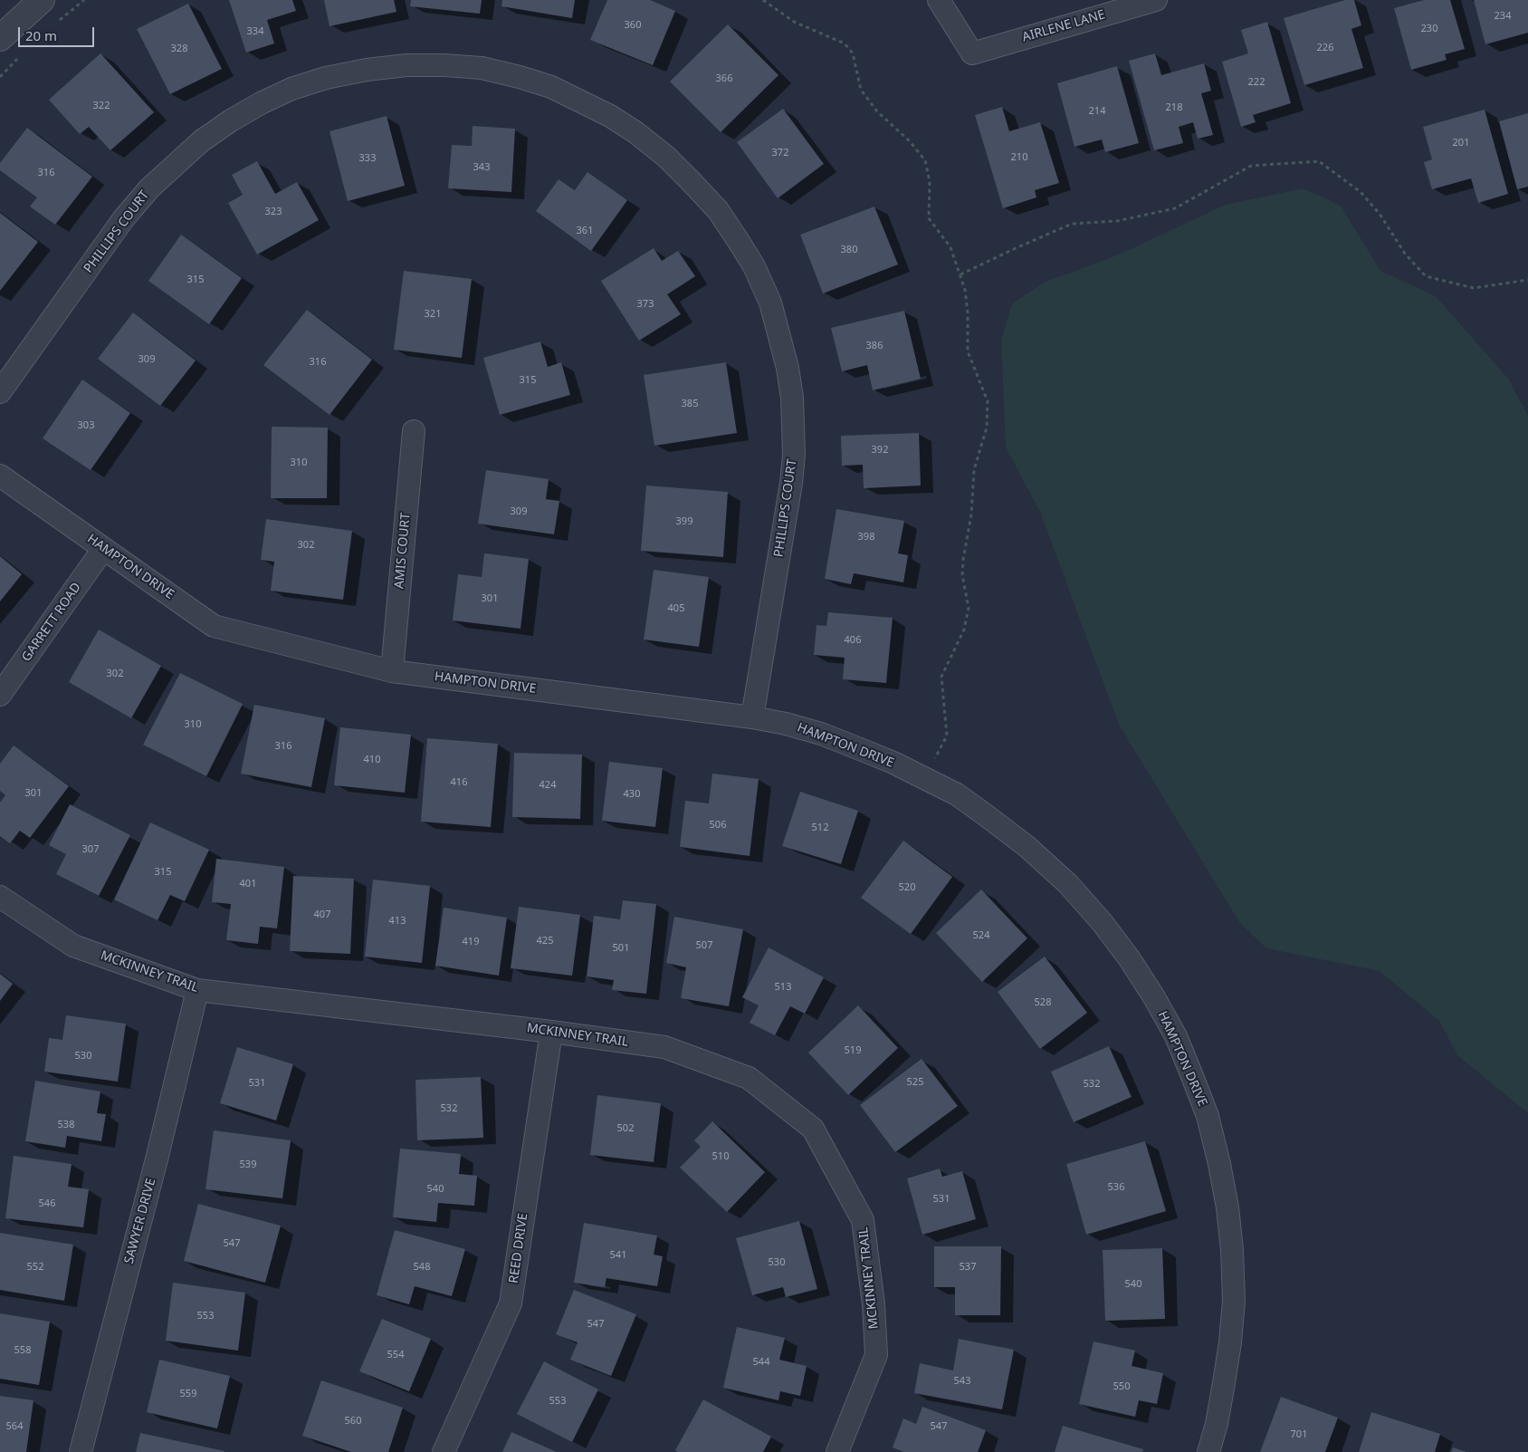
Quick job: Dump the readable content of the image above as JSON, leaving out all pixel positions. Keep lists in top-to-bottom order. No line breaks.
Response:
{"streets":{"street":["AIRLENE LANE","PHILLIPS COURT","AMIS COURT","HAMPTON DRIVE","GARRETT ROAD","MCKINNEY TRAIL","SAWYER DRIVE","REED DRIVE"]},"crossings":[["PHILLIPS COURT","HAMPTON DRIVE"],["AMIS COURT","HAMPTON DRIVE"],["HAMPTON DRIVE","GARRETT ROAD"],["MCKINNEY TRAIL","SAWYER DRIVE"],["MCKINNEY TRAIL","REED DRIVE"]],"house_numbers":["234","360","230","334","226","328","366","222","322","218","214","201","372","210","333","343","316","323","361","380","315","373","321","386","309","316","315","385","303","392","310","309","399","398","302","301","405","406","302","310","316","410","416","424","301","430","506","512","307","315","401","520","407","413","524","425","419","507","501","513","528","519","530","525","531","532","532","538","502","510","539","536","540","531","546","547","541","530","552","548","537","540","553","547","558","554","544","543","550","559","553","560","564","547","701"],"scale_bar":"20 m"}
